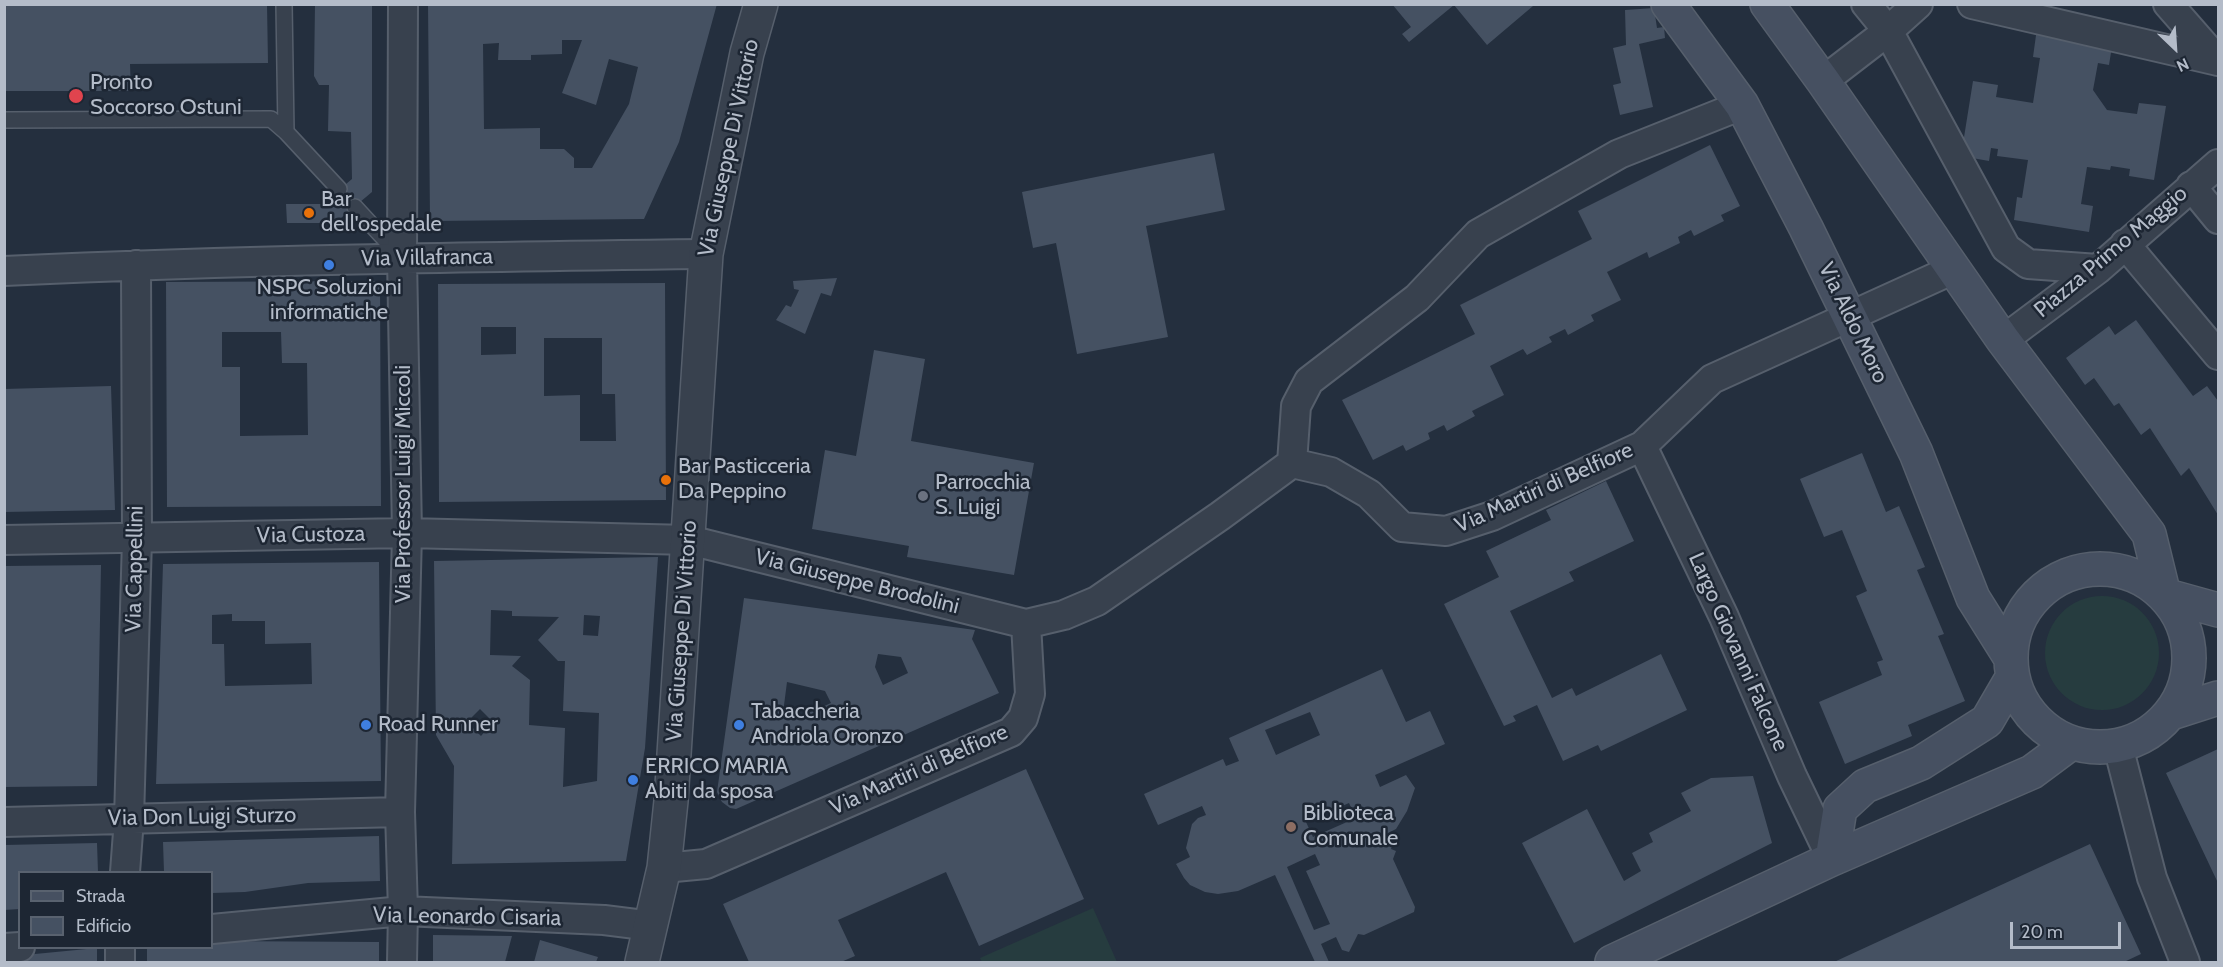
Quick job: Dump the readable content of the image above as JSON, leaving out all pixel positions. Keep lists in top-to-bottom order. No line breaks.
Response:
{"streets":{"main road":["Via Aldo Moro"],"street":["Via Giuseppe Di Vittorio","Piazza Primo Maggio","Via Villafranca","Via Professor Luigi Miccoli","Via Martiri di Belfiore","Via Custoza","Via Cappellini","Via Giuseppe Brodolini","Largo Giovanni Falcone","Via Don Luigi Sturzo","Via Leonardo Cisaria"]},"crossings":[["Via Giuseppe Di Vittorio","Via Villafranca"],["Via Giuseppe Di Vittorio","Via Martiri di Belfiore"],["Via Giuseppe Di Vittorio","Via Custoza"],["Via Giuseppe Di Vittorio","Via Giuseppe Brodolini"],["Via Giuseppe Di Vittorio","Via Leonardo Cisaria"],["Via Villafranca","Via Professor Luigi Miccoli"],["Via Villafranca","Via Cappellini"],["Via Aldo Moro","Via Martiri di Belfiore"],["Via Professor Luigi Miccoli","Via Custoza"],["Via Professor Luigi Miccoli","Via Don Luigi Sturzo"],["Via Professor Luigi Miccoli","Via Leonardo Cisaria"],["Via Martiri di Belfiore","Via Giuseppe Brodolini"],["Via Martiri di Belfiore","Largo Giovanni Falcone"],["Via Custoza","Via Cappellini"],["Via Custoza","Via Giuseppe Brodolini"],["Via Cappellini","Via Don Luigi Sturzo"]],"places":["Pronto Soccorso Ostuni","Bar dell'ospedale","NSPC Soluzioni informatiche","Bar Pasticceria Da Peppino","Parrocchia S. Luigi","Road Runner","Tabaccheria Andriola Oronzo","ERRICO MARIA Abiti da sposa","Biblioteca Comunale"],"legend":["Strada","Edificio"],"scale_bar":"20 m","north":"bottom right"}
